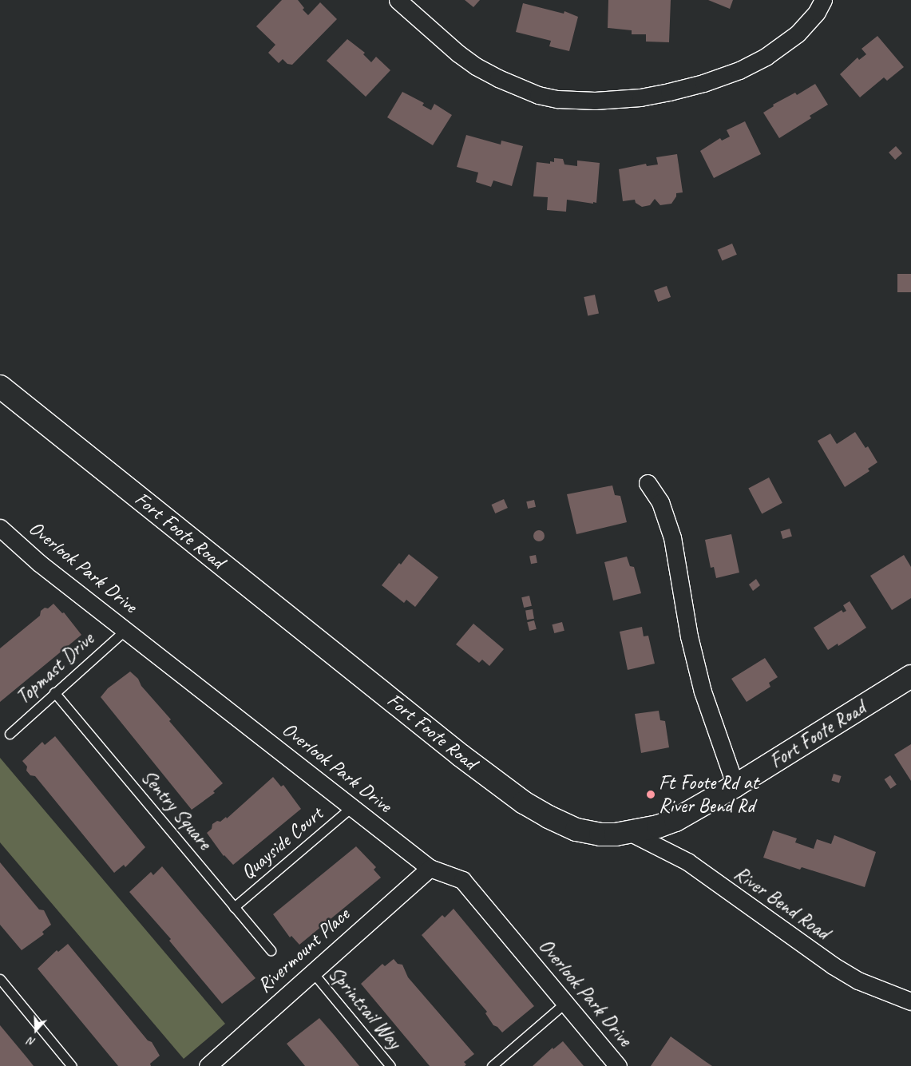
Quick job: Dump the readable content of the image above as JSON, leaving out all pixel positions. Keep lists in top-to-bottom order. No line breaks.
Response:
{"streets":{"street":["Fort Foote Road","Overlook Park Drive","River Bend Road","Rivermount Place"],"lane":["Topmast Drive","Sentry Square","Quayside Court","Sprintsail Way"]},"crossings":[["Fort Foote Road","River Bend Road"],["Overlook Park Drive","Topmast Drive"],["Overlook Park Drive","Quayside Court"],["Overlook Park Drive","Rivermount Place"],["Topmast Drive","Sentry Square"],["Sentry Square","Quayside Court"],["Rivermount Place","Sprintsail Way"]],"places":["Ft Foote Rd at River Bend Rd"],"north":"bottom"}
